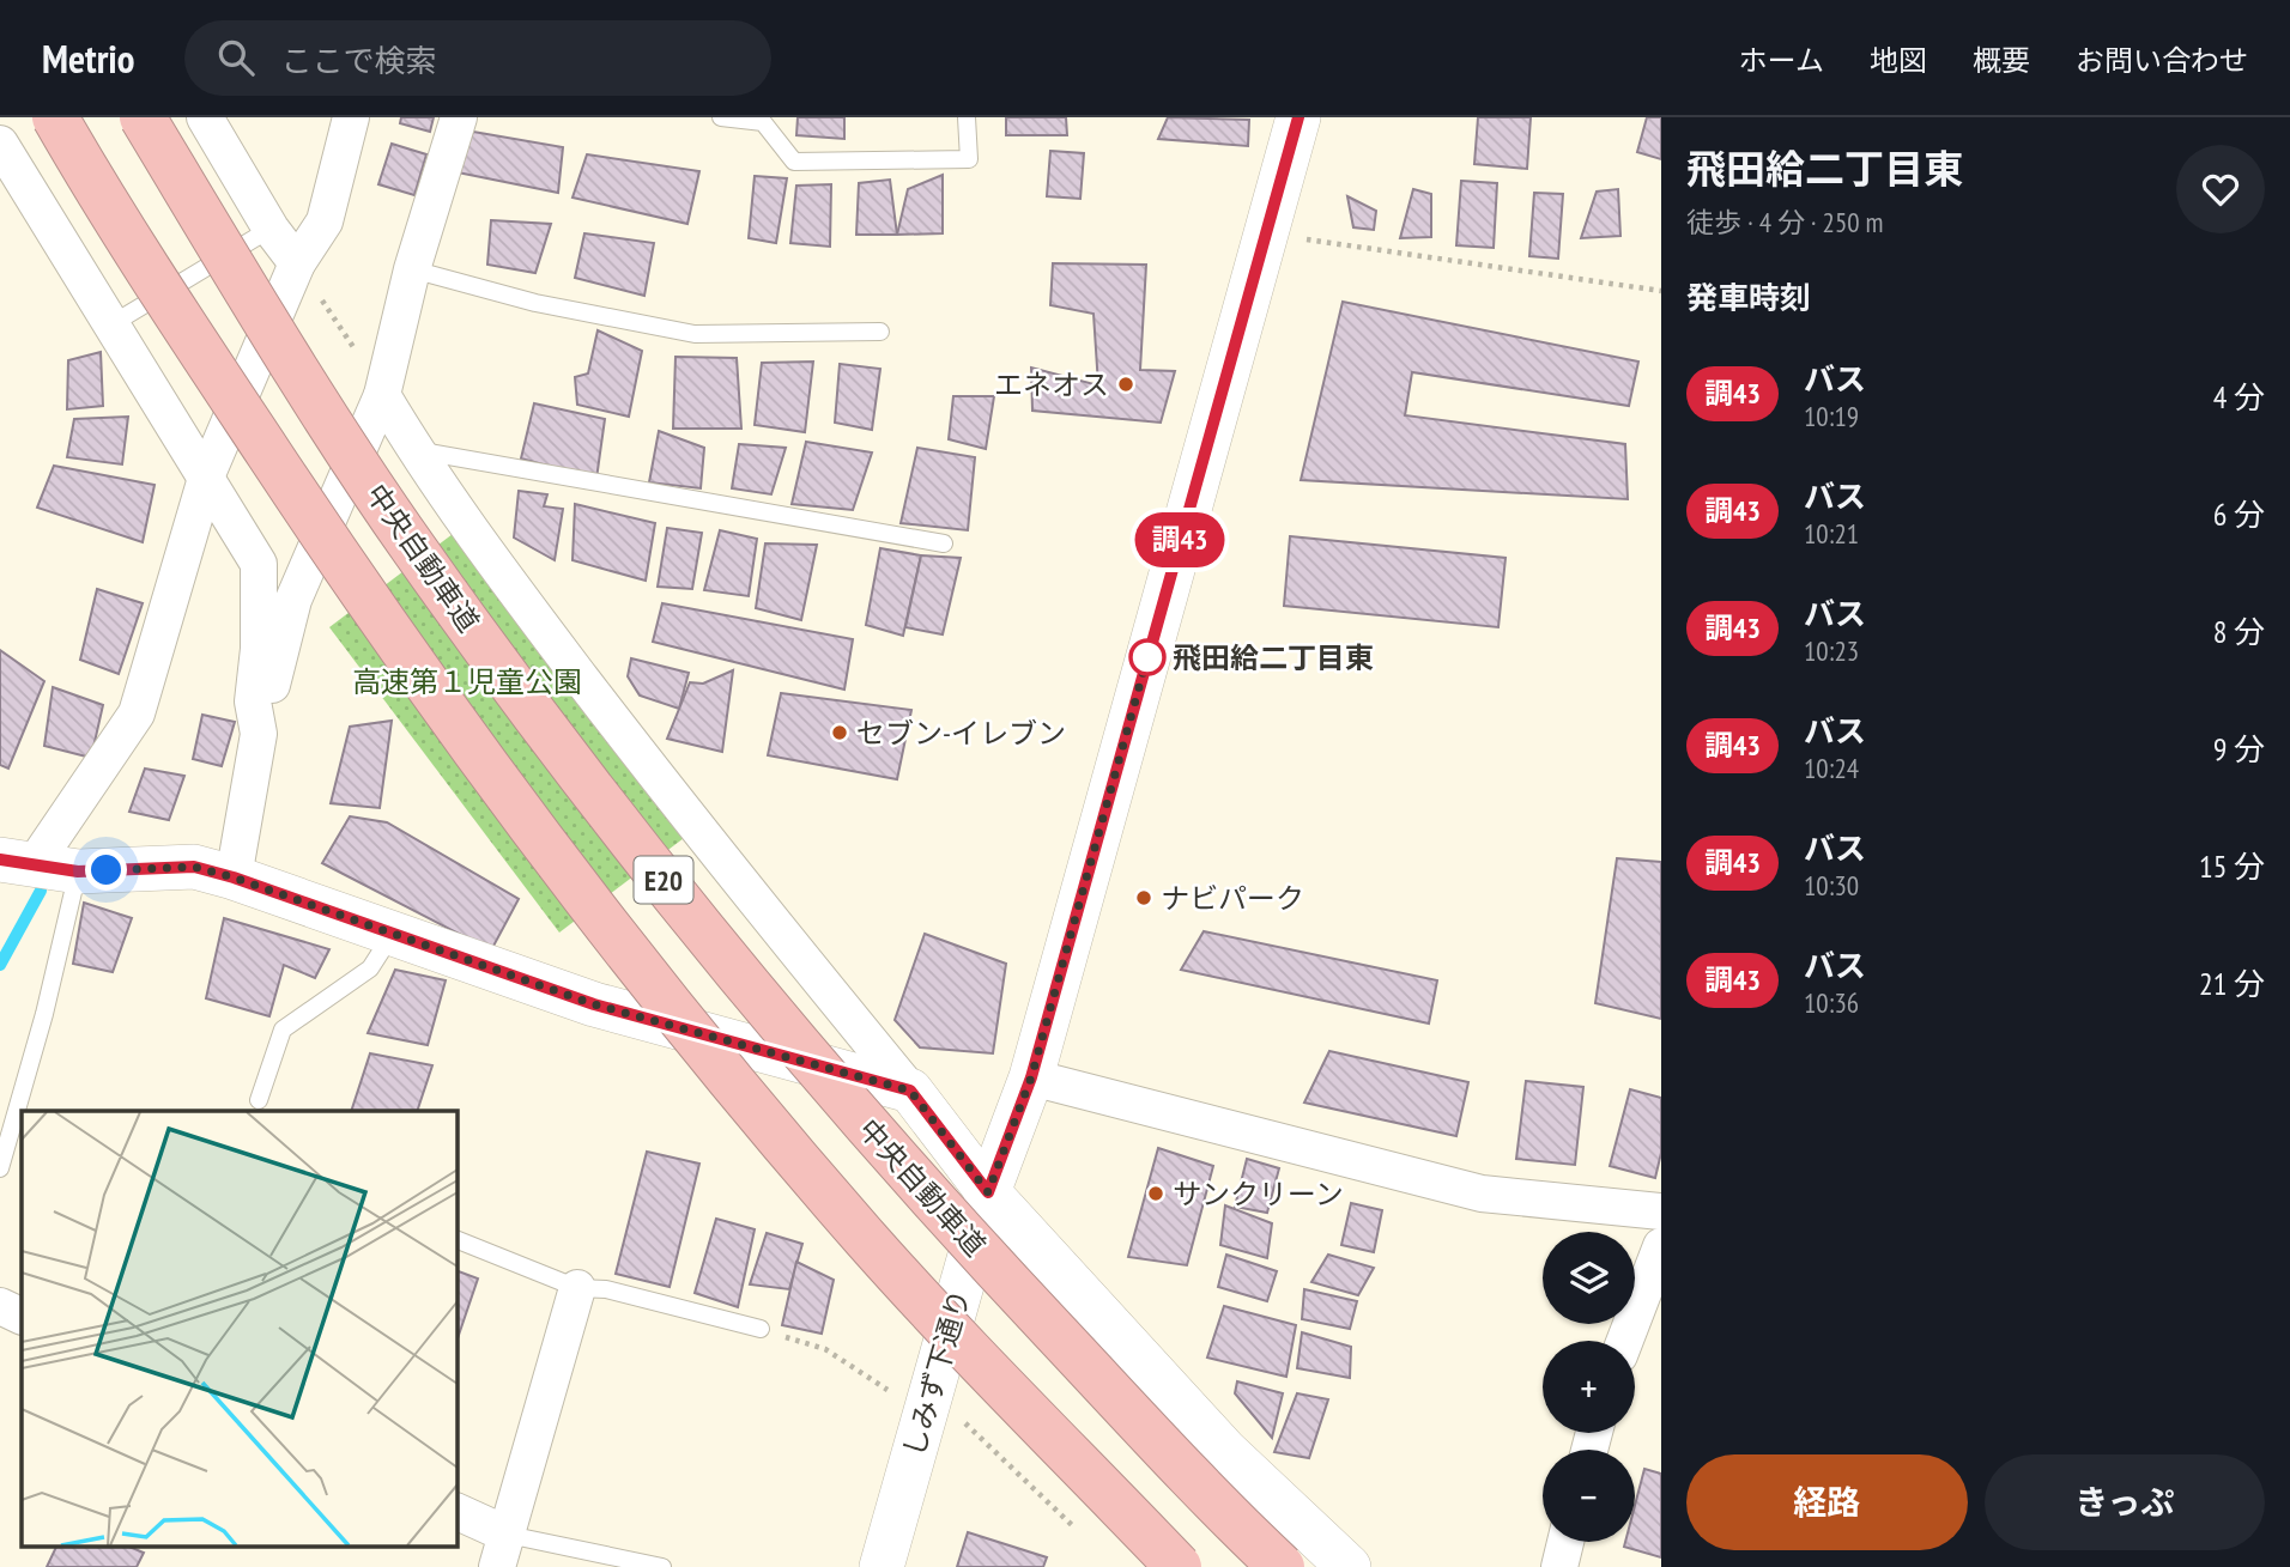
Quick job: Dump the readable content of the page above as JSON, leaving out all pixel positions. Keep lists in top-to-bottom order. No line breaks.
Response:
{"streets":{"highway":["中央自動車道","E20"],"street":["しみず下通り"]},"parks":["高速第１児童公園"],"places":["エネオス","飛田給二丁目東","セブン-イレブン","ナビパーク","サンクリーン"],"lines":["bus line 調43"],"page":{"header":"Metrio","search":"ここで検索","nav":["ホーム","地図","概要","お問い合わせ"],"on_map":"調43","heading":[["飛田給二丁目東","徒歩 · 4 分 · 250 m"],"発車時刻"],"list":[{"mark":"調43","name":"バス","note":"10:19","value":"4 分"},{"mark":"調43","name":"バス","note":"10:21","value":"6 分"},{"mark":"調43","name":"バス","note":"10:23","value":"8 分"},{"mark":"調43","name":"バス","note":"10:24","value":"9 分"},{"mark":"調43","name":"バス","note":"10:30","value":"15 分"},{"mark":"調43","name":"バス","note":"10:36","value":"21 分"}],"map_buttons":["+","−"],"buttons":["経路","きっぷ"]}}
